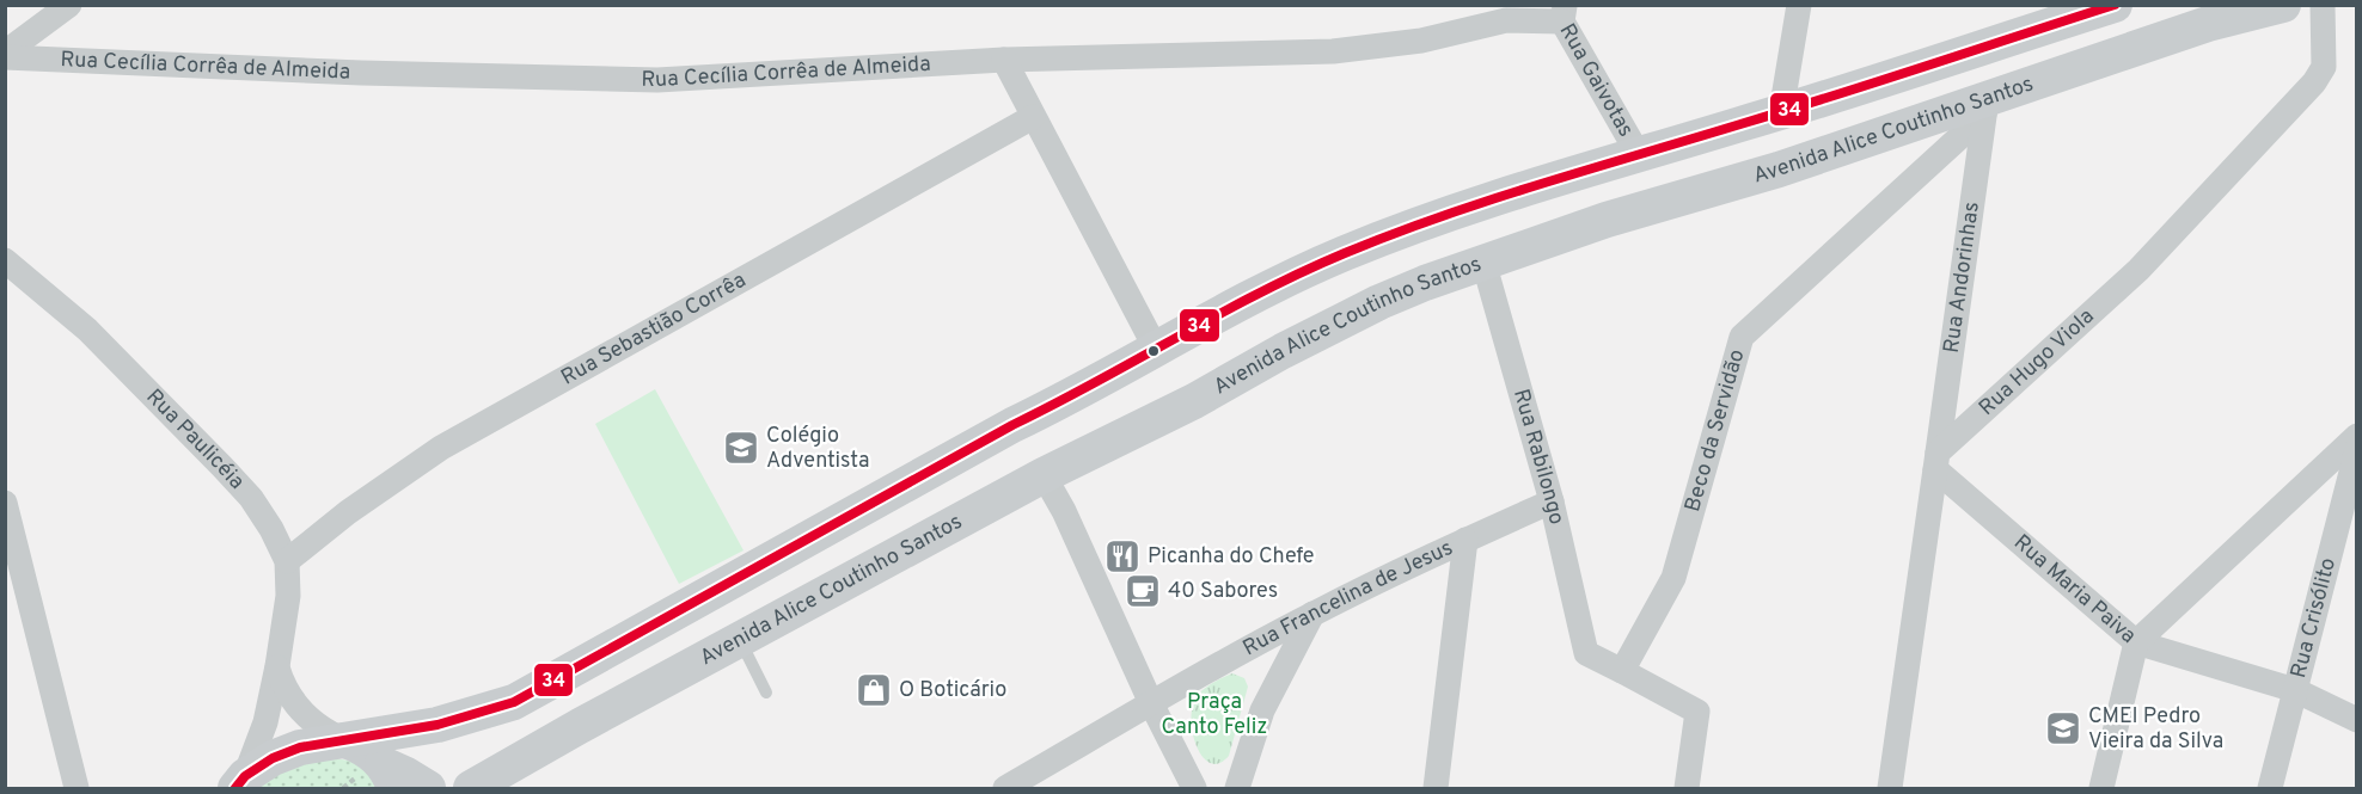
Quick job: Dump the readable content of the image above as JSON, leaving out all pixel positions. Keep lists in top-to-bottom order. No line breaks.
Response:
{"streets":{"main road":["Avenida Alice Coutinho Santos"],"street":["Rua Cecília Corrêa de Almeida","Rua Gaivotas","Rua Andorinhas","Rua Sebastião Corrêa","Rua Hugo Viola","Beco da Servidão","Rua Paulicéia","Rua Rabilongo","Rua Maria Paiva","Rua Francelina de Jesus","Rua Crisólito"]},"crossings":[["Rua Cecília Corrêa de Almeida","Rua Gaivotas"],["Avenida Alice Coutinho Santos","Rua Andorinhas"],["Avenida Alice Coutinho Santos","Beco da Servidão"],["Avenida Alice Coutinho Santos","Rua Rabilongo"],["Rua Andorinhas","Rua Hugo Viola"],["Rua Andorinhas","Beco da Servidão"],["Rua Andorinhas","Rua Maria Paiva"],["Rua Sebastião Corrêa","Rua Paulicéia"],["Rua Hugo Viola","Rua Maria Paiva"],["Beco da Servidão","Rua Rabilongo"],["Rua Rabilongo","Rua Francelina de Jesus"],["Rua Maria Paiva","Rua Crisólito"]],"parks":["Praça Canto Feliz"],"places":{"school or university":["Colégio Adventista","CMEI Pedro Vieira da Silva"],"restaurant":["Picanha do Chefe"],"cafe":["40 Sabores"],"shop":["O Boticário"]},"lines":["transit line 34"]}
